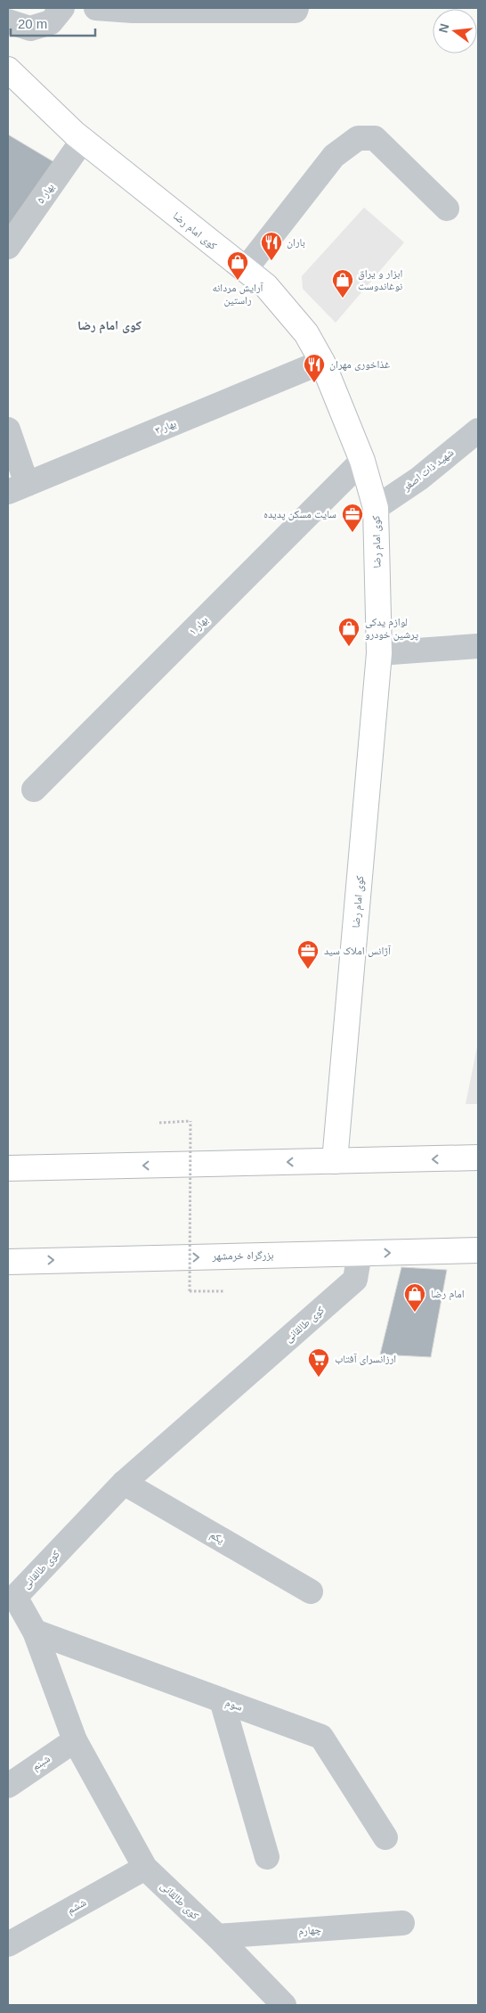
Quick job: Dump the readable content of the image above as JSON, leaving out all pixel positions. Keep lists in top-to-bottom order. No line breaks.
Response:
{"streets":{"main road":["کوی امام رضا","بزرگراه خرمشهر"],"street":["بهار ۵","بهار ۳","شهید ذات اصغر","بهار ۱","کوی طالقانی","یکم","سوم","شبنم","ششم","چهارم"]},"crossings":[["بهار ۵","کوی امام رضا"],["کوی امام رضا","بهار ۳"],["کوی امام رضا","شهید ذات اصغر"],["کوی امام رضا","بهار ۱"],["بزرگراه خرمشهر","کوی طالقانی"],["کوی طالقانی","یکم"],["کوی طالقانی","سوم"],["کوی طالقانی","شبنم"],["کوی طالقانی","ششم"],["کوی طالقانی","چهارم"]],"districts":["کوی امام رضا"],"places":{"restaurant":["باران","غذاخوری مهران"],"shop":["آرایش مردانه راستین","ابزار و یراق نوغاندوست","لوازم یدکی پرشین خودرو","امام رضا"],"office":["سایت مسکن پدیده","آژانس املاک سید"],"supermarket":["ارزانسرای آفتاب"]},"scale_bar":"20 m","north":"left"}
